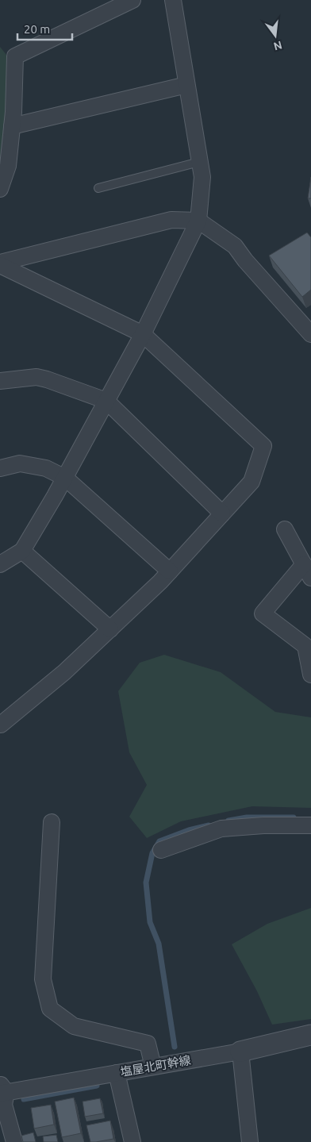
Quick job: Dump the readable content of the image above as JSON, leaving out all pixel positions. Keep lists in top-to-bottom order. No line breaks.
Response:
{"streets":{"street":["塩屋北町幹線"]},"scale_bar":"20 m","north":"bottom"}
